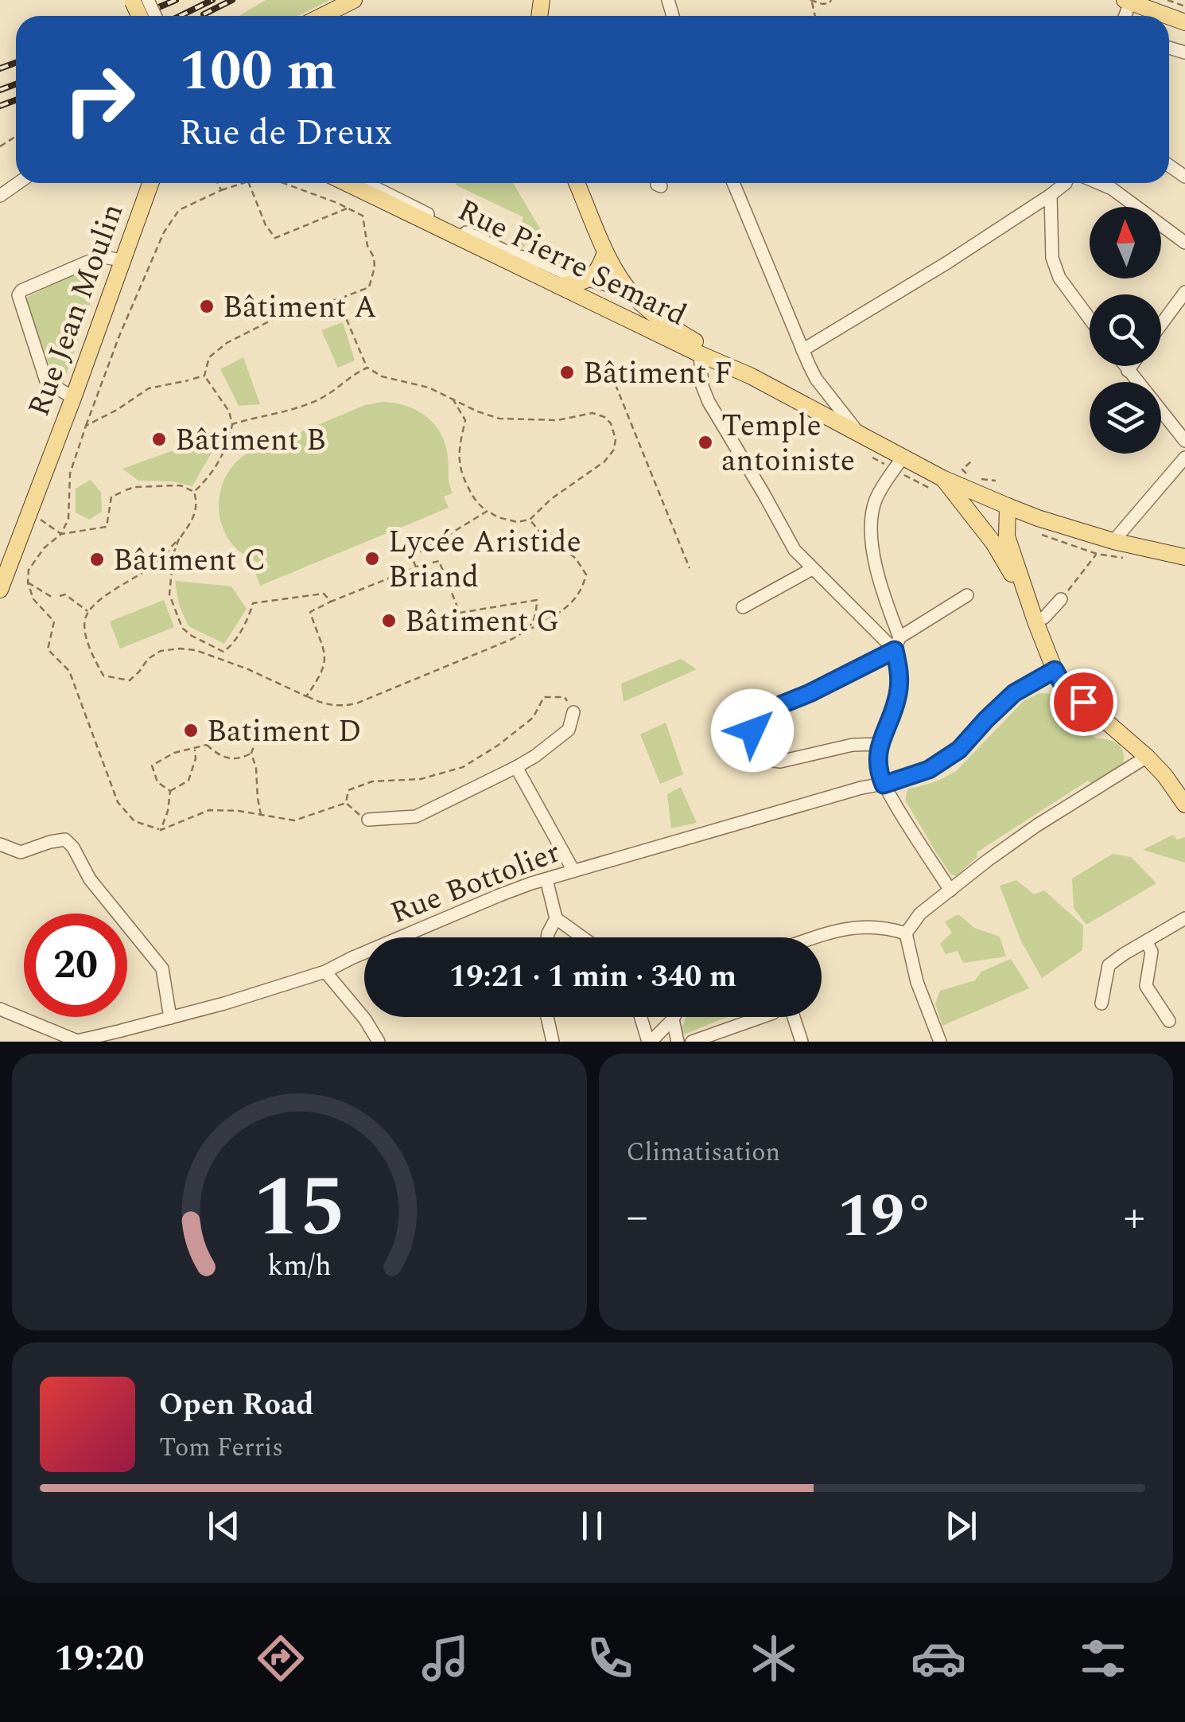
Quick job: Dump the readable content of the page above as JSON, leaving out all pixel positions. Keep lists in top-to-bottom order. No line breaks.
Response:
{"streets":{"main road":["Rue Pierre Semard","Rue Jean Moulin"],"street":["Rue Bottolier"]},"places":["Bâtiment A","Bâtiment F","Bâtiment B","Temple antoiniste","Lycée Aristide Briand","Bâtiment C","Bâtiment G","Batiment D"],"north":"top","page":{"turn":["100 m","Rue de Dreux"],"limit":"20","trip":"19:21 · 1 min · 340 m","tile":"Climatisation","heat":["−","19°","+"],"song":["Open Road","Tom Ferris"],"tabs":"19:20","gauge":["15","km/h"]}}
